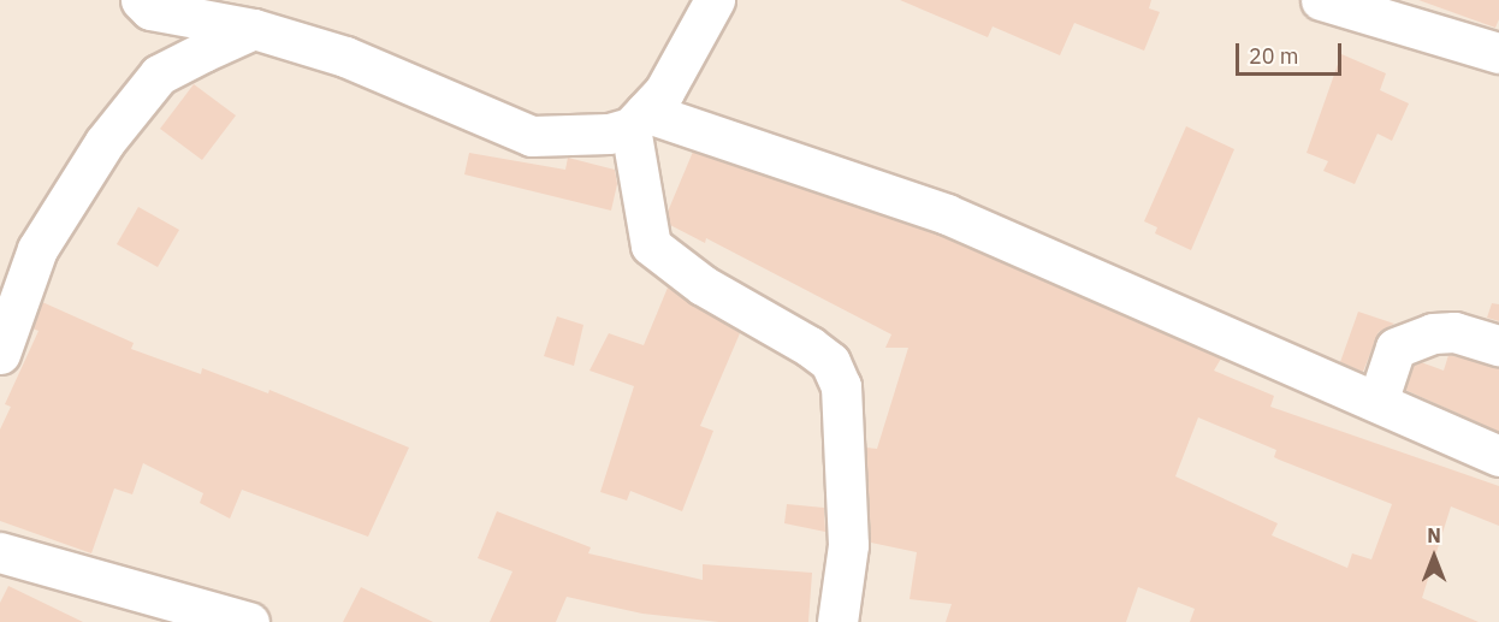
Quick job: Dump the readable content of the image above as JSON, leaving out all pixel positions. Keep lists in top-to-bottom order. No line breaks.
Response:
{"scale_bar":"20 m","north":"top"}
